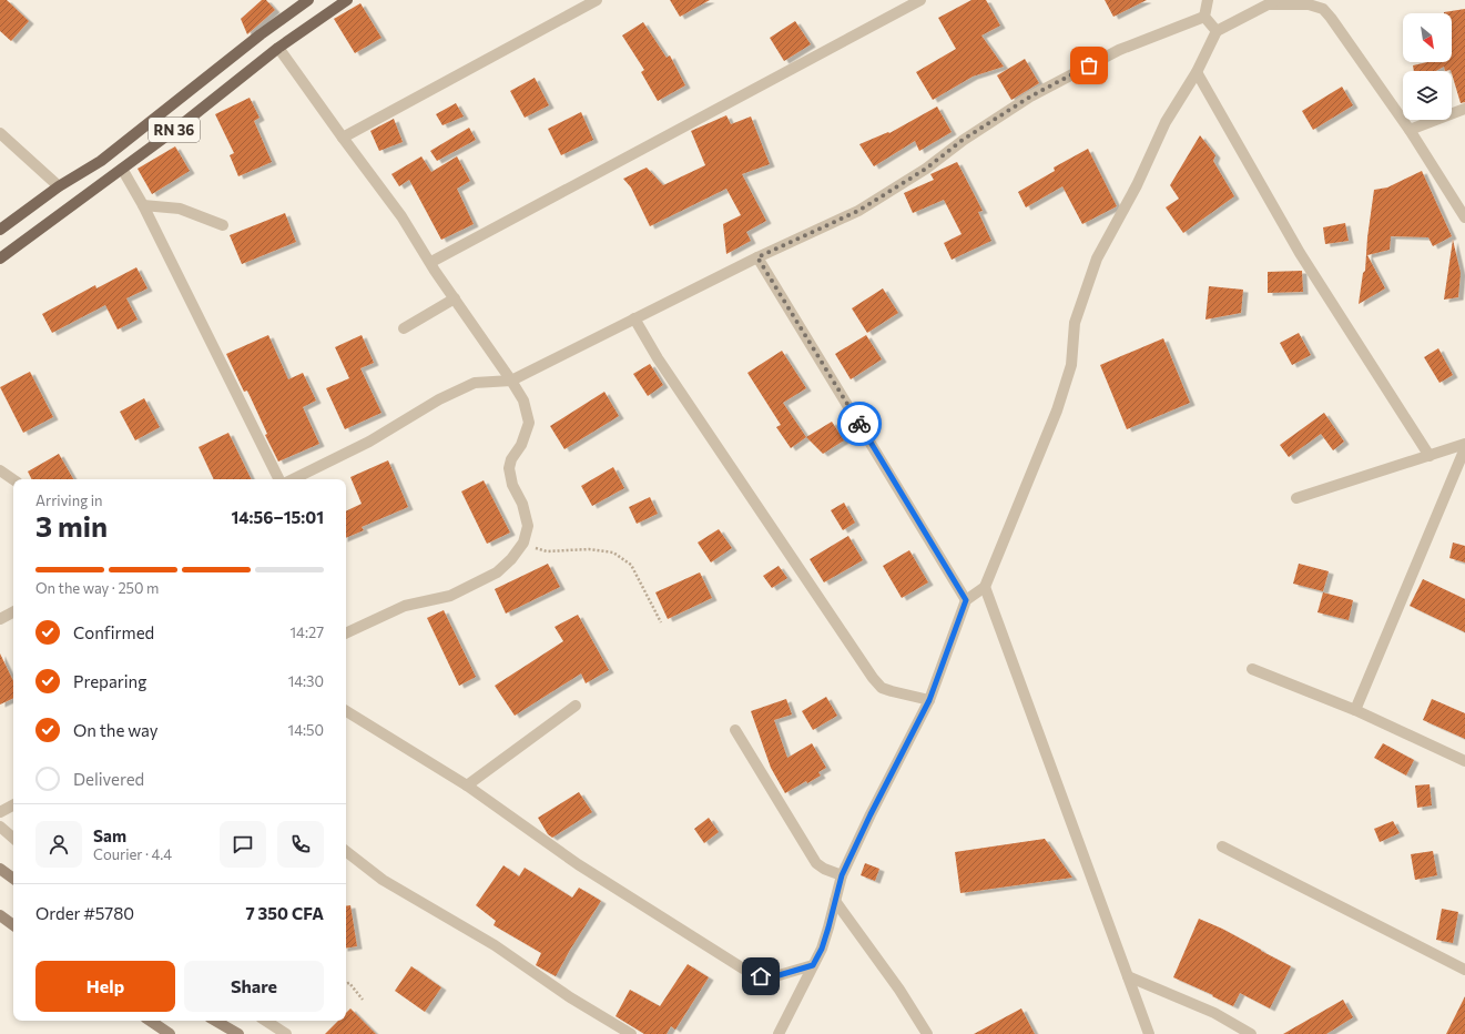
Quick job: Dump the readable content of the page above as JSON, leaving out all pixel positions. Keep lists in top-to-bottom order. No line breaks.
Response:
{"streets":{"main road":["RN 36"]},"north":"bottom right","page":{"heading":["3 min","Arriving in","14:56–15:01"],"panel":["Sam","Courier · 4.4","Order #5780","7 350 CFA"],"bar":"On the way · 250 m","list":[["Confirmed","14:27"],["Preparing","14:30"],["On the way","14:50"],"Delivered"],"buttons":["Help","Share"]}}
